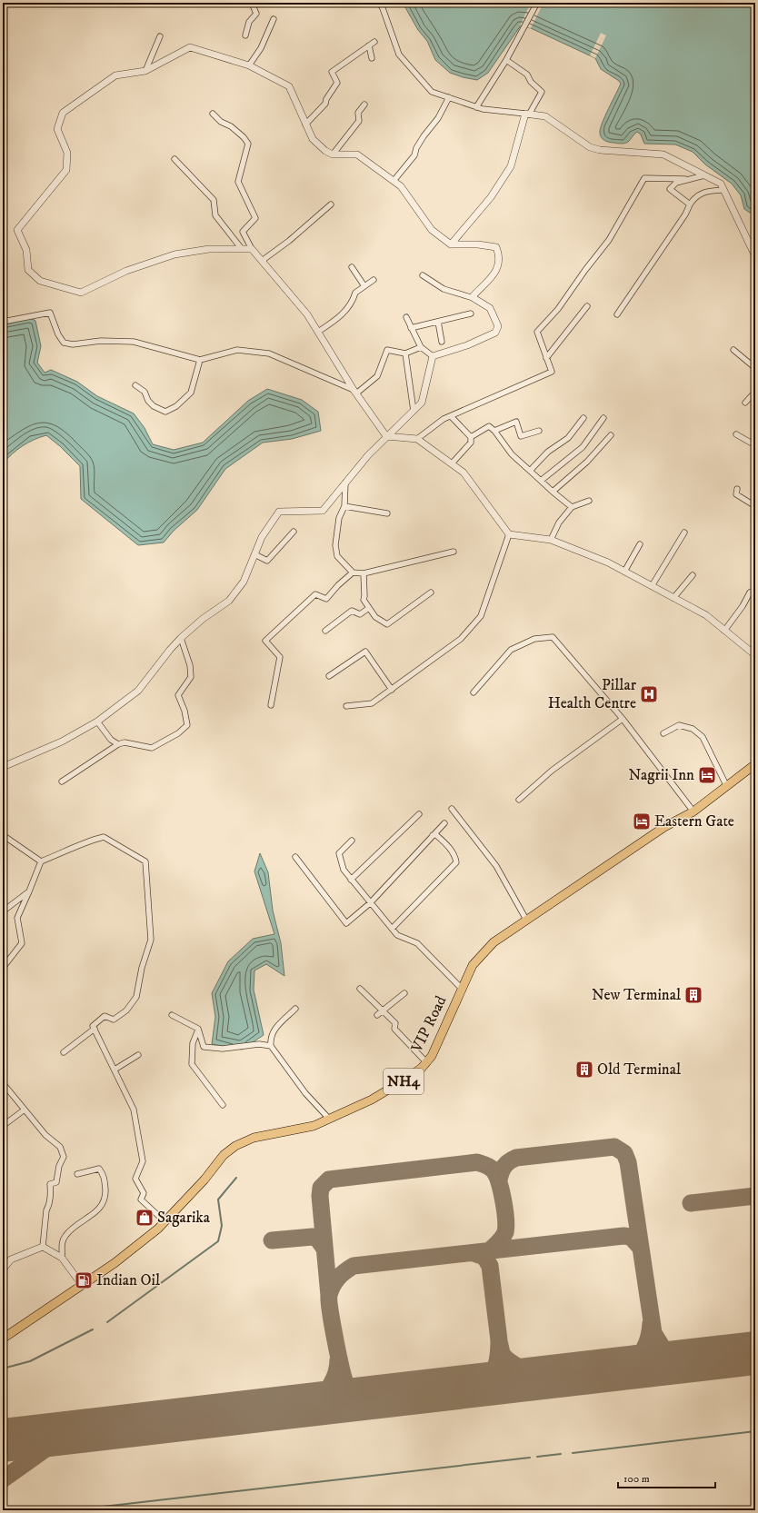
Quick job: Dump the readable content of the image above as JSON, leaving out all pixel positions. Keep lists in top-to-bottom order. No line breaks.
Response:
{"streets":{"highway":["VIP Road","NH4"]},"places":{"hospital":["Pillar Health Centre"],"hotel":["Nagrii Inn","Eastern Gate"],"building":["New Terminal","Old Terminal"],"shop":["Sagarika"],"fuel station":["Indian Oil"]},"scale_bar":"100 m"}
